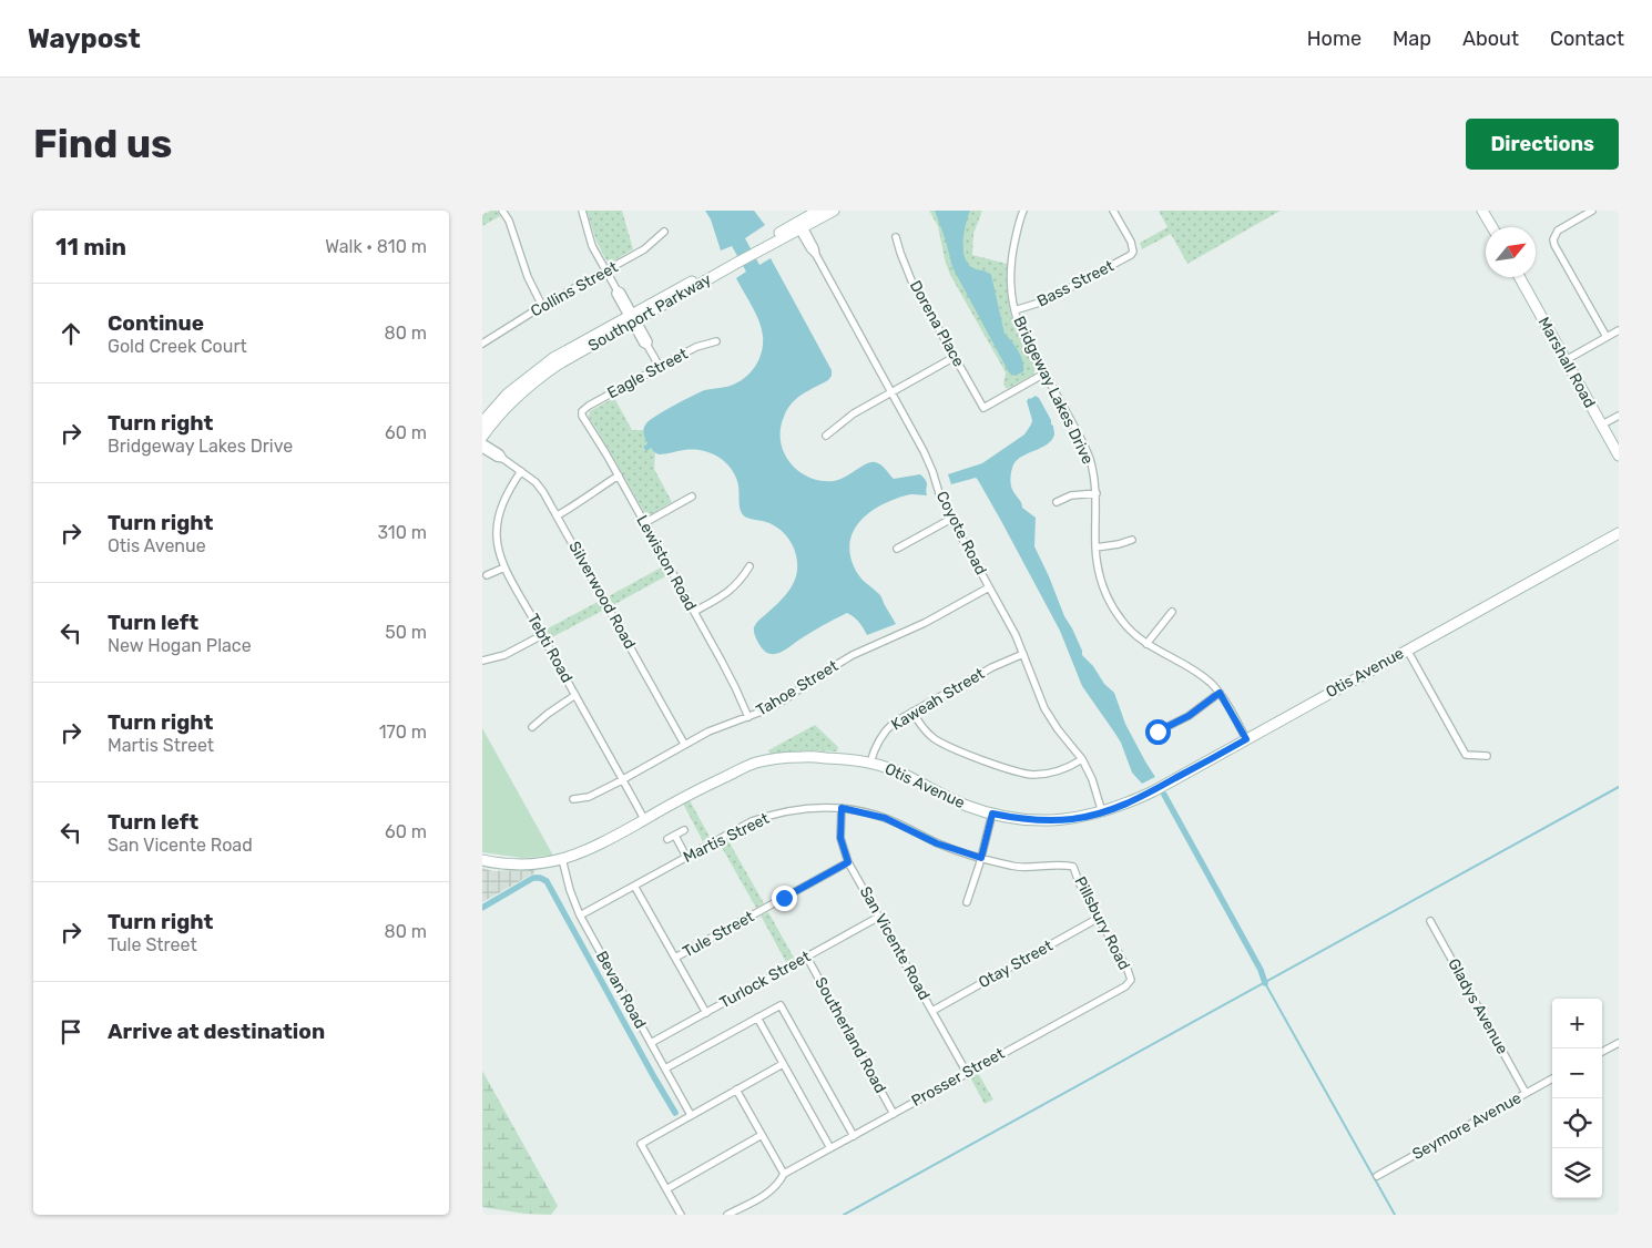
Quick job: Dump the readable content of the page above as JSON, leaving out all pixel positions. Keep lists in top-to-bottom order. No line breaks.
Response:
{"streets":{"street":["Bass Street","Collins Street","Southport Parkway","Dorena Place","Marshall Road","Eagle Street","Bridgeway Lakes Drive","Coyote Road","Lewiston Road","Silverwood Road","Tebti Road","Otis Avenue","Tahoe Street","Kaweah Street","Martis Street","Pillsbury Road","Tule Street","San Vicente Road","Otay Street","Turlock Street","Bevan Road","Gladys Avenue","Southerland Road","Prosser Street","Seymore Avenue"]},"crossings":[["Bass Street","Bridgeway Lakes Drive"],["Southport Parkway","Coyote Road"],["Dorena Place","Bridgeway Lakes Drive"],["Eagle Street","Lewiston Road"],["Bridgeway Lakes Drive","Otis Avenue"],["Coyote Road","Otis Avenue"],["Coyote Road","Tahoe Street"],["Coyote Road","Kaweah Street"],["Lewiston Road","Tahoe Street"],["Silverwood Road","Tebti Road"],["Silverwood Road","Tahoe Street"],["Tebti Road","Otis Avenue"],["Tebti Road","Tahoe Street"],["Otis Avenue","Kaweah Street"],["Otis Avenue","Bevan Road"],["Martis Street","Pillsbury Road"],["Martis Street","San Vicente Road"],["Martis Street","Bevan Road"],["Pillsbury Road","Otay Street"],["Pillsbury Road","Prosser Street"],["Tule Street","San Vicente Road"],["San Vicente Road","Otay Street"],["San Vicente Road","Turlock Street"],["San Vicente Road","Prosser Street"],["Turlock Street","Bevan Road"],["Turlock Street","Southerland Road"],["Gladys Avenue","Seymore Avenue"],["Southerland Road","Prosser Street"]],"north":"top right","page":{"header":"Waypost","nav":["Home","Map","About","Contact"],"buttons":"Directions","title":"Find us","heading":["11 min","Walk · 810 m"],"list":[["Continue","Gold Creek Court","80 m"],["Turn right","Bridgeway Lakes Drive","60 m"],["Turn right","Otis Avenue","310 m"],["Turn left","New Hogan Place","50 m"],["Turn right","Martis Street","170 m"],["Turn left","San Vicente Road","60 m"],["Turn right","Tule Street","80 m"],"Arrive at destination"],"map_buttons":["+","−"]}}
